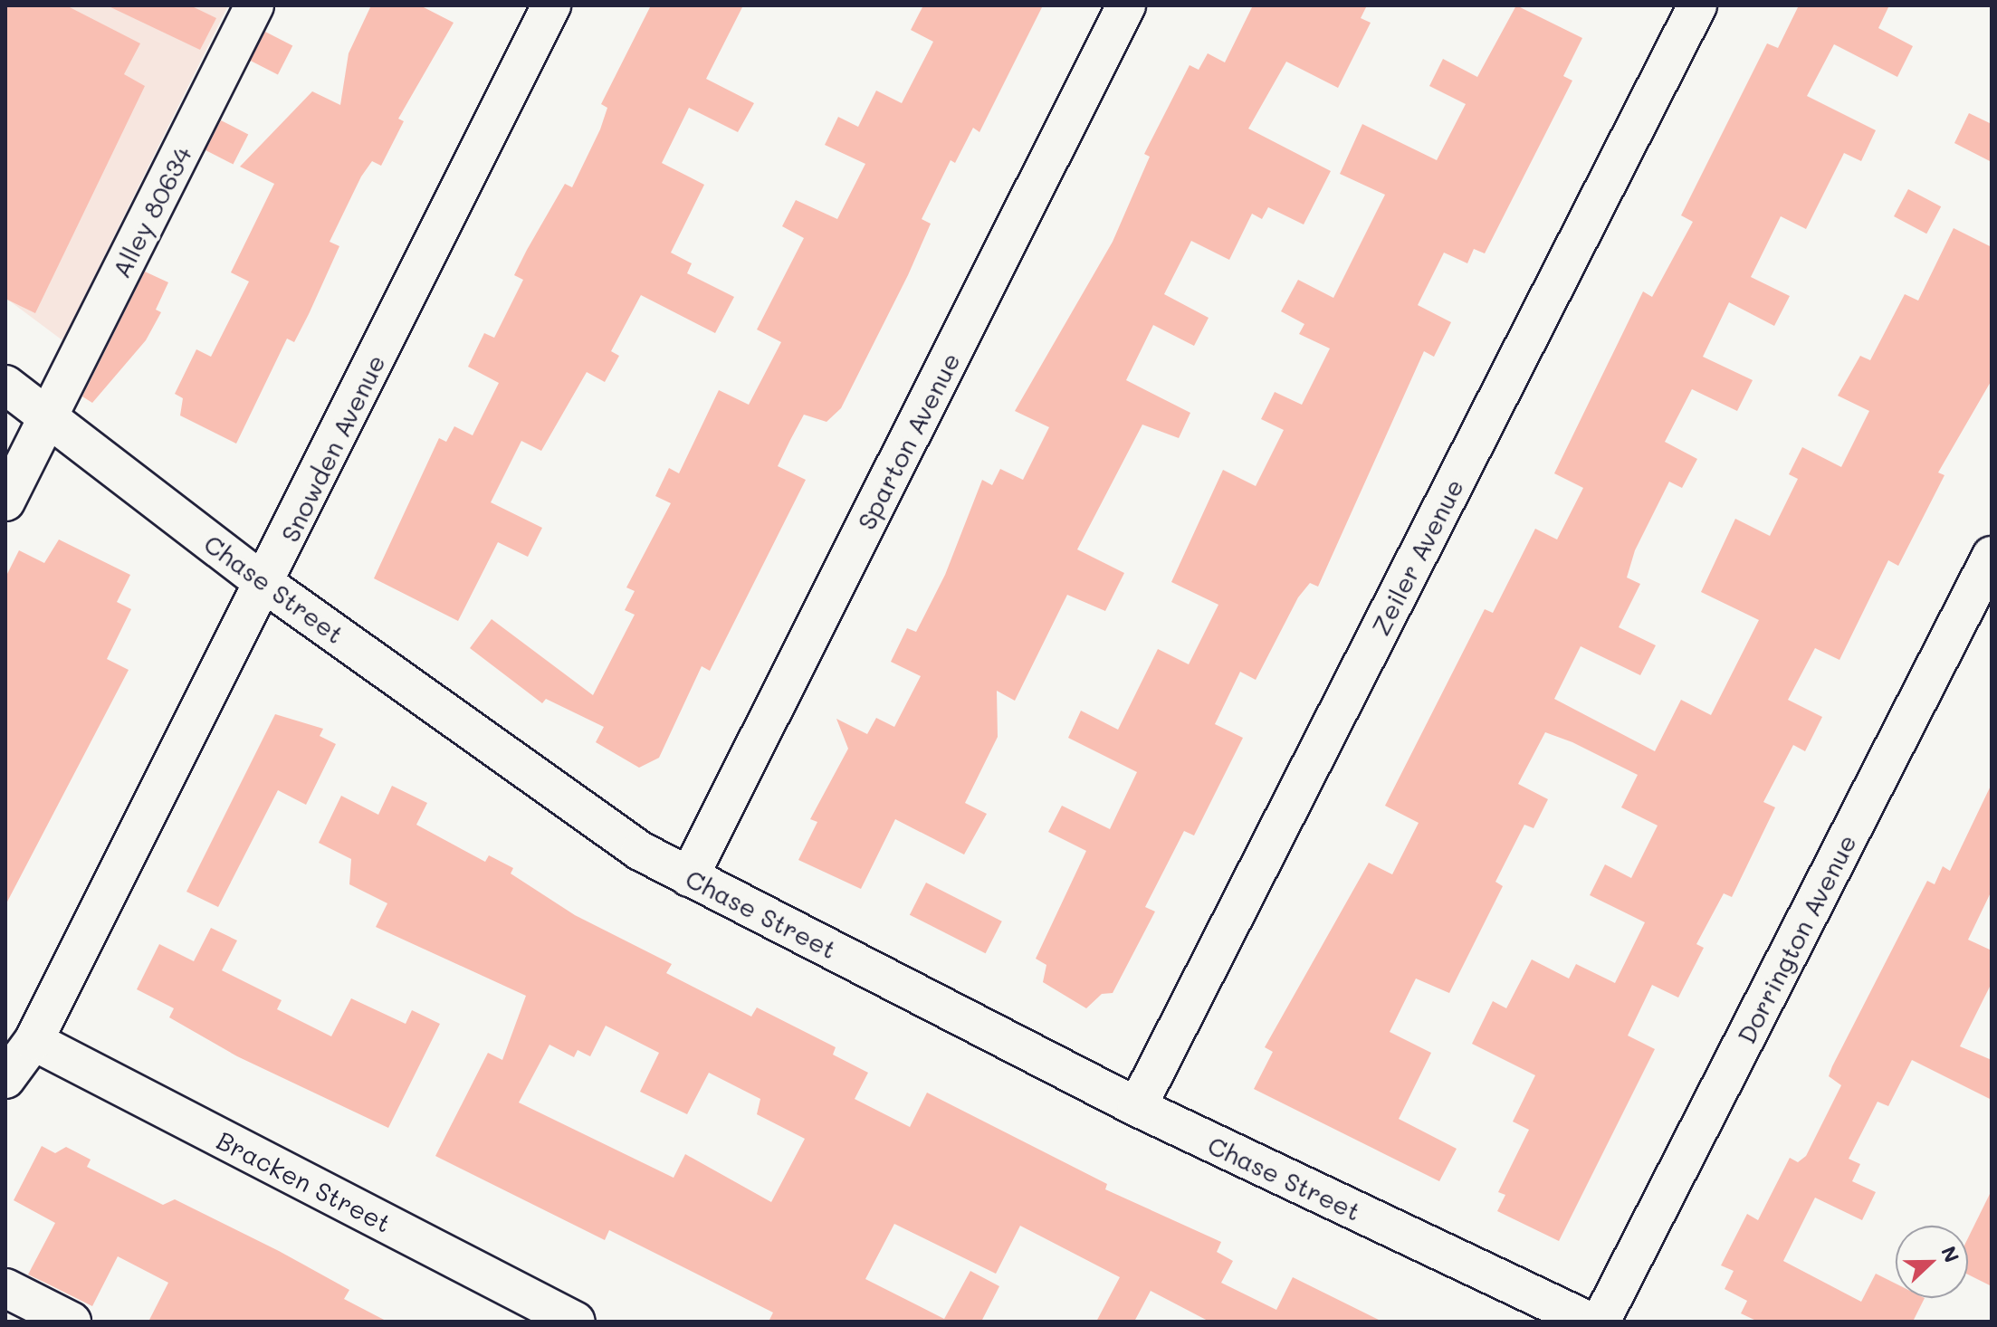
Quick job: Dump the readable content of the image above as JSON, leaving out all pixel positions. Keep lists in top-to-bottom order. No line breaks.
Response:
{"streets":{"street":["Alley 80634","Sparton Avenue","Snowden Avenue","Zeiler Avenue","Chase Street","Dorrington Avenue","Bracken Street"]},"crossings":[["Alley 80634","Chase Street"],["Sparton Avenue","Chase Street"],["Snowden Avenue","Chase Street"],["Snowden Avenue","Bracken Street"],["Zeiler Avenue","Chase Street"]],"north":"right"}
